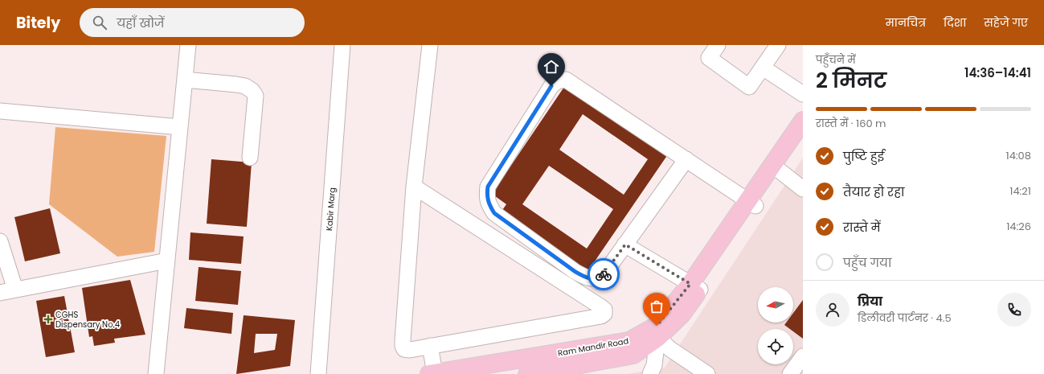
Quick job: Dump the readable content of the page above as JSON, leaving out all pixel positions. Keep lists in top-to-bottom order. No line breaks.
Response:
{"streets":{"main road":["Ram Mandir Road"],"street":["Kabir Marg"]},"places":{"health":["CGHS Dispensary No.4"]},"north":"left","page":{"header":"Bitely","search":"यहाँ खोजें","nav":["मानचित्र","दिशा","सहेजे गए"],"heading":["2 मिनट","पहुँचने में","14:36–14:41"],"panel":["प्रिया","डिलीवरी पार्टनर · 4.5"],"bar":"रास्ते में · 160 m","list":[["पुष्टि हुई","14:08"],["तैयार हो रहा","14:21"],["रास्ते में","14:26"],"पहुँच गया"]}}
